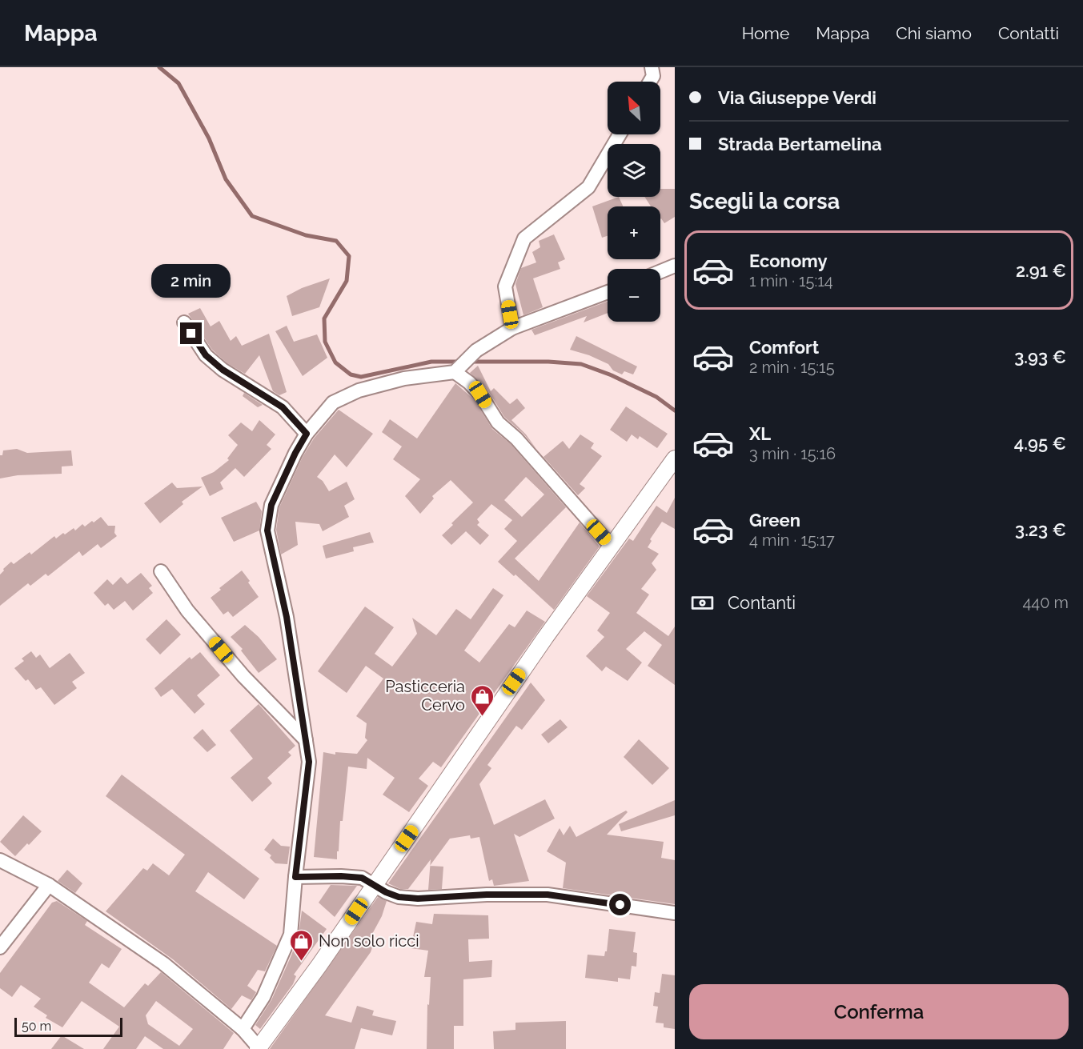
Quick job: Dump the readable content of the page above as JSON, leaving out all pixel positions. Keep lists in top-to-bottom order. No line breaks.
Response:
{"places":{"shop":["Pasticceria Cervo","Non solo ricci"]},"scale_bar":"50 m","north":"top left","page":{"header":"Mappa","nav":["Home","Mappa","Chi siamo","Contatti"],"banner":["Via Giuseppe Verdi","Strada Bertamelina"],"map_buttons":["+","−"],"heading":"Scegli la corsa","list":[{"name":"Economy","note":"1 min · 15:14","value":"2.91 €"},{"name":"Comfort","note":"2 min · 15:15","value":"3.93 €"},{"name":"XL","note":"3 min · 15:16","value":"4.95 €"},{"name":"Green","note":"4 min · 15:17","value":"3.23 €"}],"bubble":"2 min","pay":["Contanti","440 m"],"buttons":"Conferma","scale":"50 m"}}
